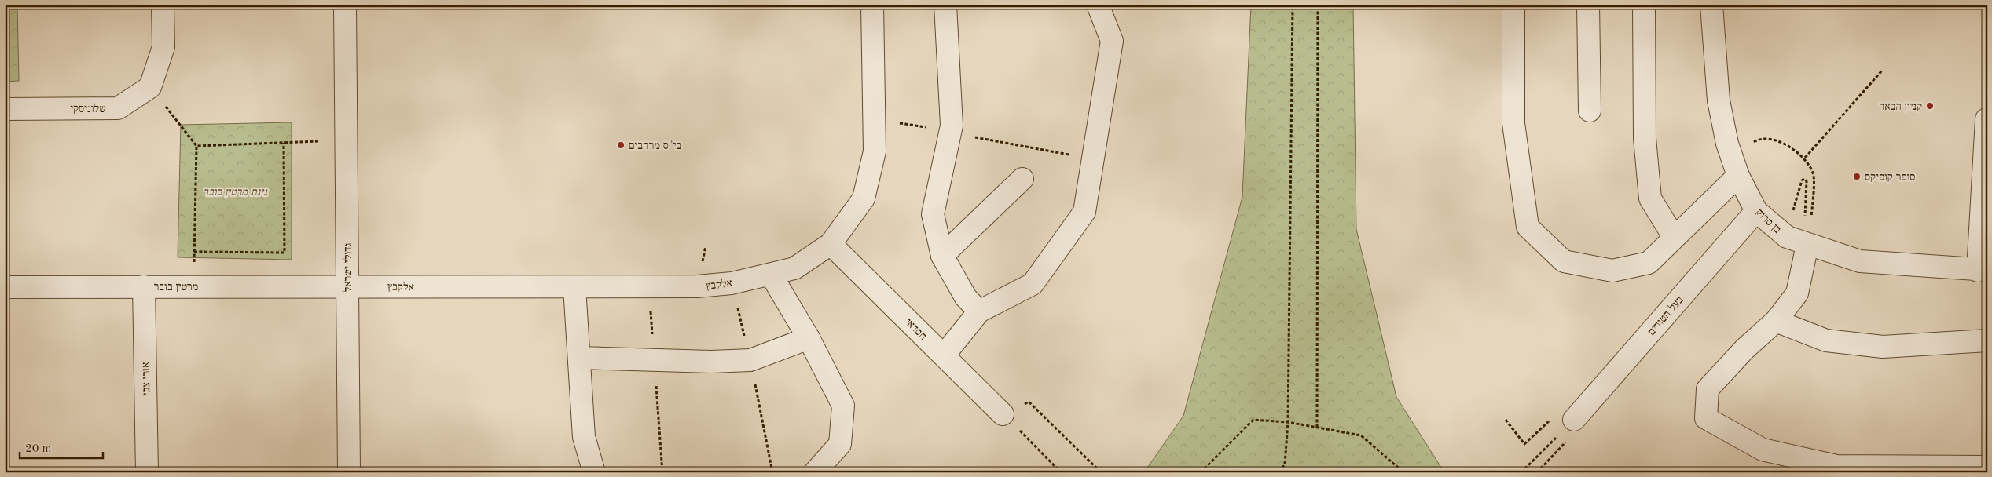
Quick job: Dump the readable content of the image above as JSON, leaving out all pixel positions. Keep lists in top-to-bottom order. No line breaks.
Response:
{"streets":{"street":["שלוניסקי","בן סרוק","גדולי ישראל","אלקבץ","מרטין בובר","בעל הטורים","חסדאי","אורי צבי"]},"crossings":[["בן סרוק","בעל הטורים"],["גדולי ישראל","אלקבץ"],["גדולי ישראל","מרטין בובר"],["אלקבץ","מרטין בובר"],["אלקבץ","חסדאי"],["מרטין בובר","אורי צבי"]],"parks":["גינת מרטין בובר"],"places":["קניון הבאר","בי\"ס מרחבים","סופר קופיקס"],"scale_bar":"20 m"}
